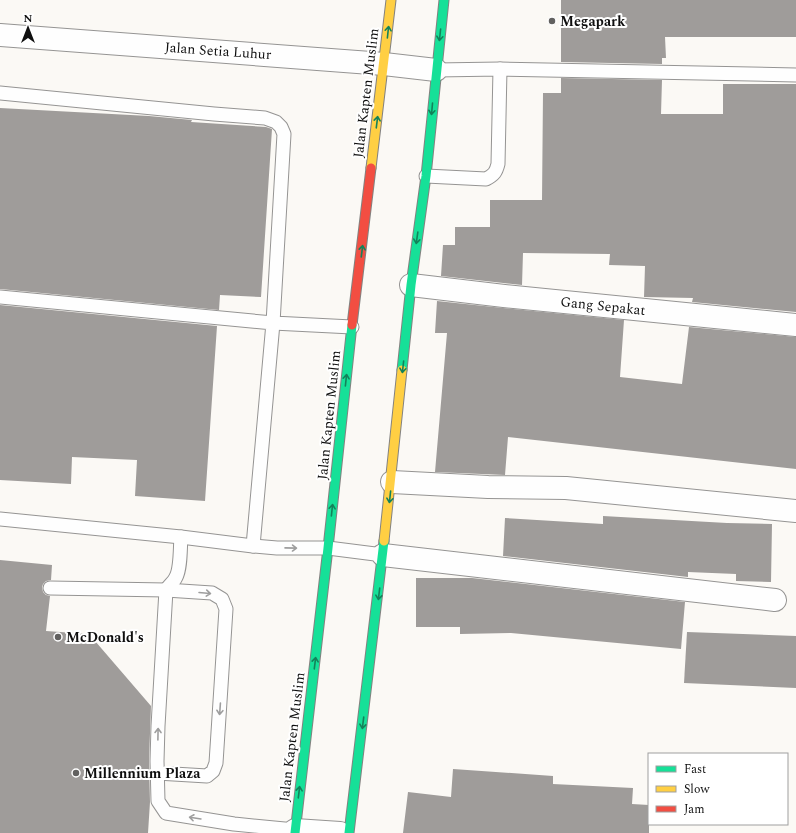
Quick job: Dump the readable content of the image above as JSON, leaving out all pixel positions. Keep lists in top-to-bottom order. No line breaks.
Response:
{"streets":{"main road":["Jalan Kapten Muslim"],"street":["Jalan Setia Luhur","Gang Sepakat"]},"crossings":[["Jalan Setia Luhur","Jalan Kapten Muslim"]],"places":["Megapark","McDonald's","Millennium Plaza"],"legend":["Fast","Slow","Jam"],"north":"top"}
